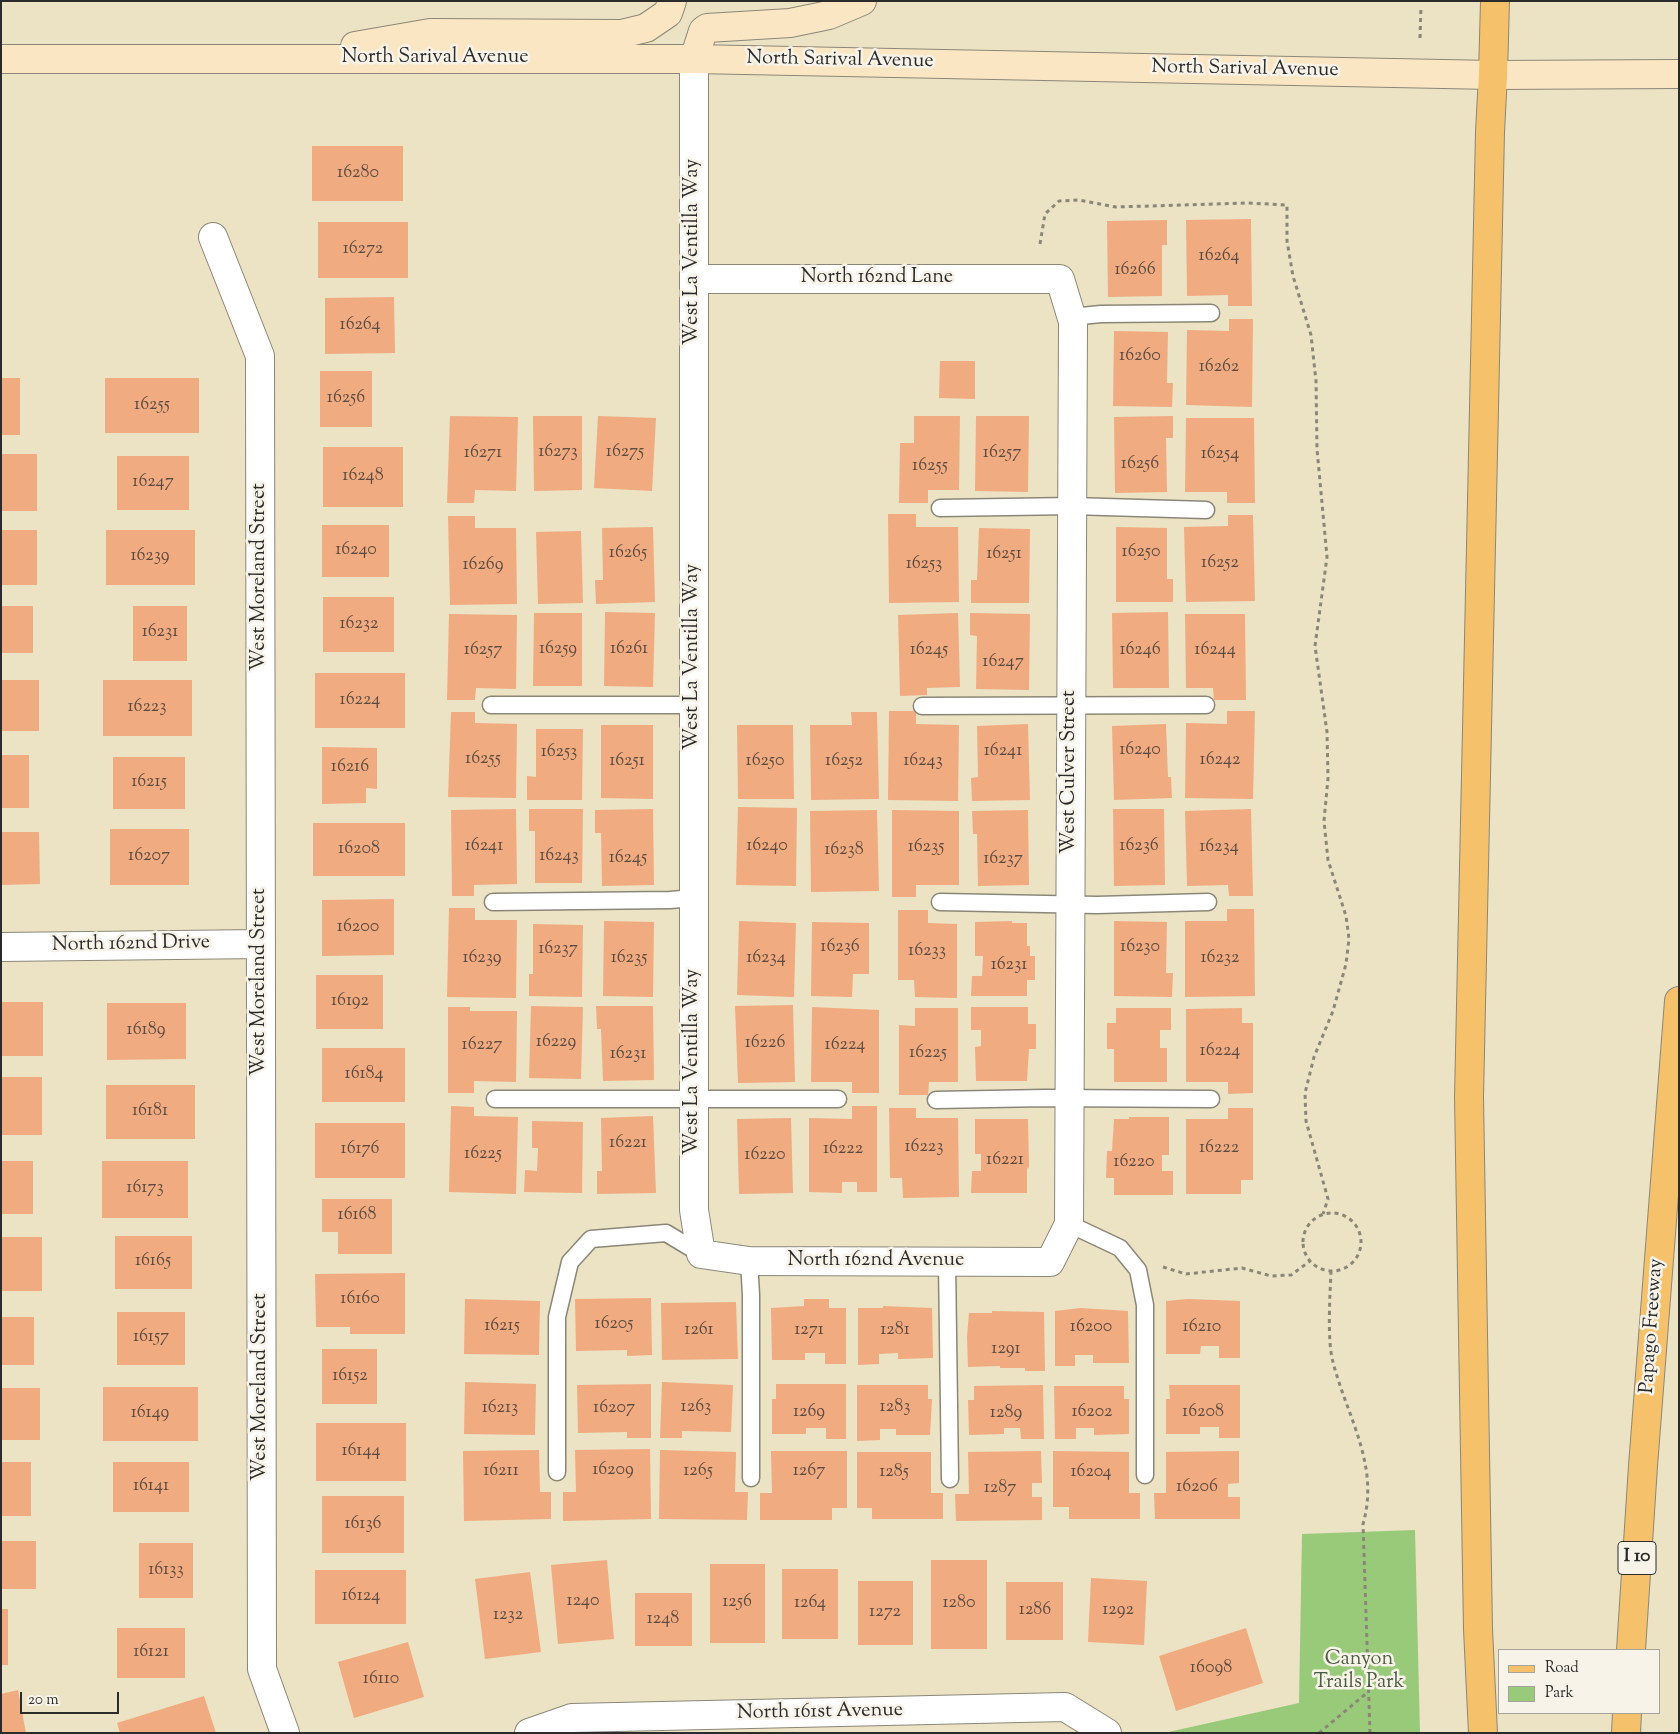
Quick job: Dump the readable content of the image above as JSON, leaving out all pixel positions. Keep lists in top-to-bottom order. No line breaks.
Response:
{"streets":{"main road":["North Sarival Avenue","Papago Freeway","I 10"],"street":["West La Ventilla Way","North 162nd Lane","West Moreland Street","West Culver Street","North 162nd Drive","North 162nd Avenue","North 161st Avenue"]},"crossings":[["North Sarival Avenue","West La Ventilla Way"],["West La Ventilla Way","North 162nd Lane"],["West La Ventilla Way","North 162nd Avenue"],["North 162nd Lane","West Culver Street"],["West Moreland Street","North 162nd Drive"],["West Culver Street","North 162nd Avenue"]],"parks":["Canyon Trails Park"],"house_numbers":["16280","16272","16264","16266","16264","16260","16262","16256","16255","16273","16275","16271","16257","16254","16256","16255","16248","16247","16240","16250","16265","16251","16239","16252","16253","16269","16232","16231","16259","16261","16257","16245","16246","16244","16247","16224","16223","16240","16241","16253","16255","16242","16251","16250","16252","16243","16216","16215","16241","16240","16236","16235","16234","16208","16238","16207","16243","16245","16237","16200","16236","16230","16237","16233","16239","16235","16234","16232","16231","16192","16189","16229","16226","16227","16224","16224","16225","16231","16184","16181","16221","16223","16222","16176","16222","16225","16220","16221","16220","16173","16168","16165","16160","16205","16215","16200","16210","1261","1271","1281","16157","1291","16152","1263","1283","16213","16207","1269","16202","16208","16149","1289","16144","16209","16211","1265","1267","1285","16204","16141","16206","1287","16136","16133","16124","1240","1256","1264","1280","1286","1292","1272","1232","1248","16121","16098","16110"],"legend":["Road","Park"],"scale_bar":"20 m"}
